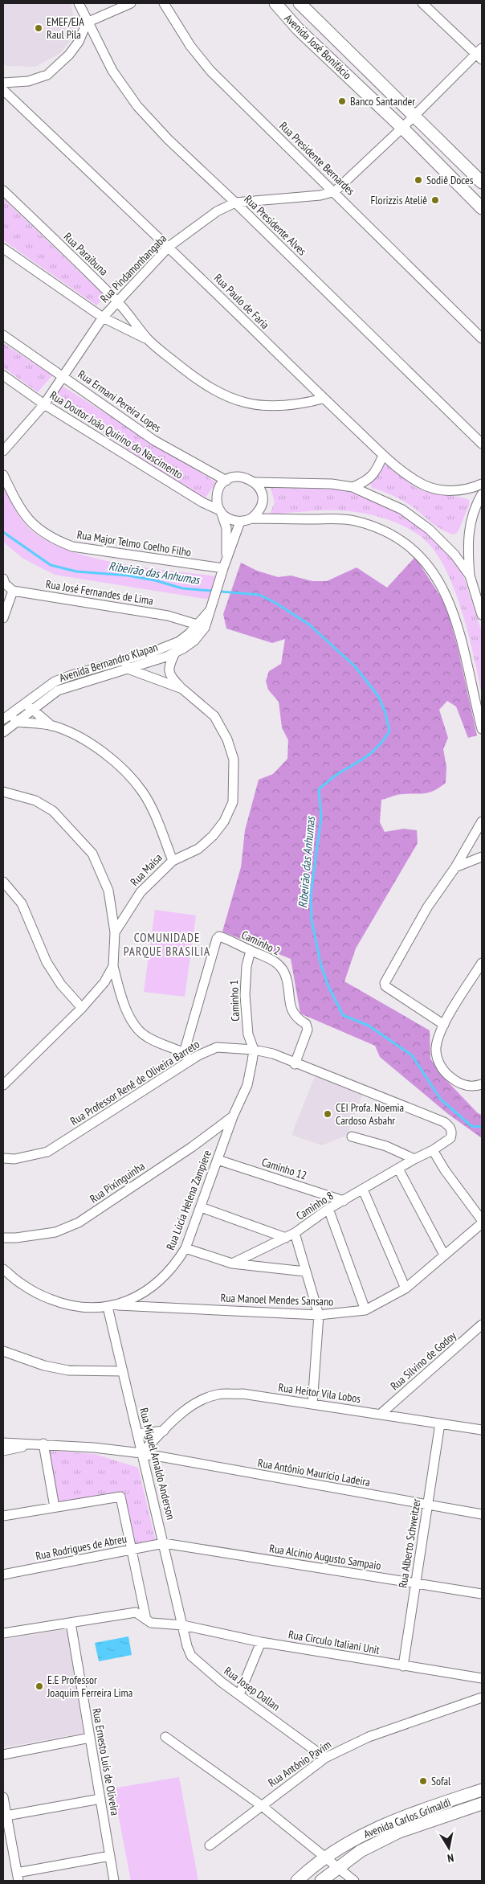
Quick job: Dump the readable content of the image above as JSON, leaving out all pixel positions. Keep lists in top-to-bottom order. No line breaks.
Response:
{"streets":{"main road":["Avenida José Bonifácio","Avenida Carlos Grimaldi"],"street":["Rua Presidente Bernardes","Rua Presidente Alves","Rua Paraibuna","Rua Pindamonhangaba","Rua Paulo de Faria","Rua Ermani Pereira Lopes","Rua Doutor João Quirino do Nascimento","Rua Major Telmo Coelho Filho","Rua José Fernandes de Lima","Avenida Bernandro Klapan","Rua Maísa","Caminho 2","Caminho 1","Rua Professor Renê de Oliveira Barreto","Caminho 12","Rua Pixinguinha","Rua Lúcia Helena Zampiere","Caminho 8","Rua Manoel Mendes Sansano","Rua Silvino de Godoy","Rua Heitor Vila Lobos","Rua Miguel Arnaldo Anderson","Rua Antônio Maurício Ladeira","Rua Alberto Schweitzer","Rua Rodrigues de Abreu","Rua Alcínio Augusto Sampaio","Rua Circulo Italiani Unit","Rua Josep Dallan","Rua Ernesto Luís de Oliveira","Rua Antônio Pavim"]},"crossings":[["Avenida José Bonifácio","Rua Pindamonhangaba"],["Rua Presidente Bernardes","Rua Pindamonhangaba"],["Rua Presidente Alves","Rua Pindamonhangaba"],["Rua Paraibuna","Rua Pindamonhangaba"],["Rua Paraibuna","Rua Paulo de Faria"],["Rua Pindamonhangaba","Rua Paulo de Faria"],["Rua Pindamonhangaba","Rua Ermani Pereira Lopes"],["Rua Pindamonhangaba","Rua Doutor João Quirino do Nascimento"],["Rua Ermani Pereira Lopes","Rua Doutor João Quirino do Nascimento"],["Rua Ermani Pereira Lopes","Avenida Bernandro Klapan"],["Rua Doutor João Quirino do Nascimento","Avenida Bernandro Klapan"],["Rua Major Telmo Coelho Filho","Avenida Bernandro Klapan"],["Rua José Fernandes de Lima","Avenida Bernandro Klapan"],["Avenida Bernandro Klapan","Rua Maísa"],["Caminho 2","Caminho 1"],["Caminho 2","Rua Professor Renê de Oliveira Barreto"],["Caminho 1","Rua Professor Renê de Oliveira Barreto"],["Caminho 1","Rua Lúcia Helena Zampiere"],["Rua Professor Renê de Oliveira Barreto","Rua Lúcia Helena Zampiere"],["Rua Professor Renê de Oliveira Barreto","Caminho 8"],["Caminho 12","Rua Lúcia Helena Zampiere"],["Caminho 12","Caminho 8"],["Rua Pixinguinha","Rua Lúcia Helena Zampiere"],["Rua Lúcia Helena Zampiere","Rua Manoel Mendes Sansano"],["Rua Lúcia Helena Zampiere","Rua Miguel Arnaldo Anderson"],["Rua Manoel Mendes Sansano","Rua Miguel Arnaldo Anderson"],["Rua Silvino de Godoy","Rua Heitor Vila Lobos"],["Rua Heitor Vila Lobos","Rua Miguel Arnaldo Anderson"],["Rua Heitor Vila Lobos","Rua Antônio Maurício Ladeira"],["Rua Heitor Vila Lobos","Rua Alberto Schweitzer"],["Rua Miguel Arnaldo Anderson","Rua Antônio Maurício Ladeira"],["Rua Miguel Arnaldo Anderson","Rua Rodrigues de Abreu"],["Rua Miguel Arnaldo Anderson","Rua Alcínio Augusto Sampaio"],["Rua Miguel Arnaldo Anderson","Rua Circulo Italiani Unit"],["Rua Miguel Arnaldo Anderson","Rua Josep Dallan"],["Rua Antônio Maurício Ladeira","Rua Alberto Schweitzer"],["Rua Alberto Schweitzer","Rua Alcínio Augusto Sampaio"],["Rua Alberto Schweitzer","Rua Circulo Italiani Unit"],["Rua Rodrigues de Abreu","Rua Alcínio Augusto Sampaio"],["Rua Circulo Italiani Unit","Rua Josep Dallan"],["Rua Circulo Italiani Unit","Rua Ernesto Luís de Oliveira"],["Rua Josep Dallan","Rua Antônio Pavim"]],"districts":["COMUNIDADE PARQUE BRASILIA"],"water":["Ribeirão das Anhumas"],"places":["EMEF/EJA Raul Pila","Banco Santander","Sodiê Doces","Florizzis Ateliê","CEI Profa. Noemia Cardoso Asbahr","E.E Professor Joaquim Ferreira Lima","Sofal"],"north":"bottom"}
